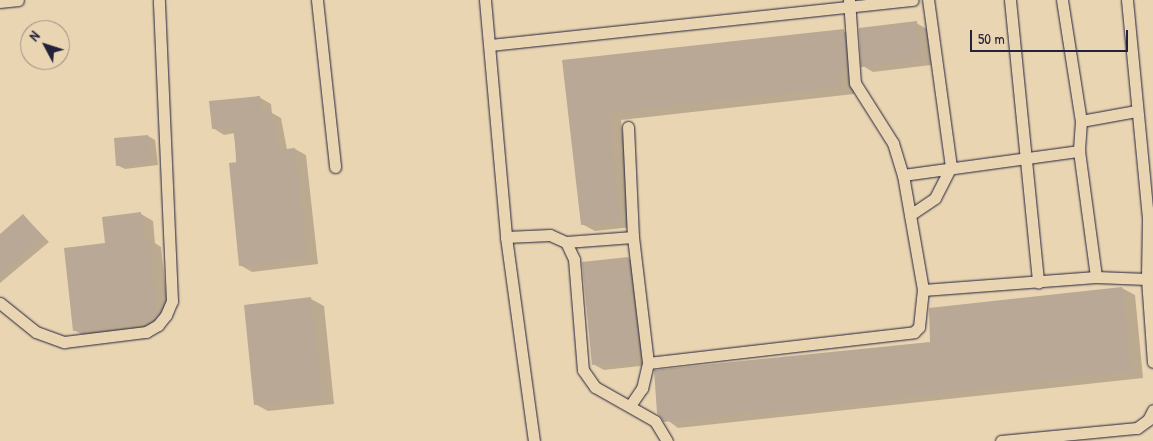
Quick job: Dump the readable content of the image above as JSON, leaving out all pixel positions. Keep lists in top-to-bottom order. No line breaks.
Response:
{"scale_bar":"50 m","north":"top left"}
